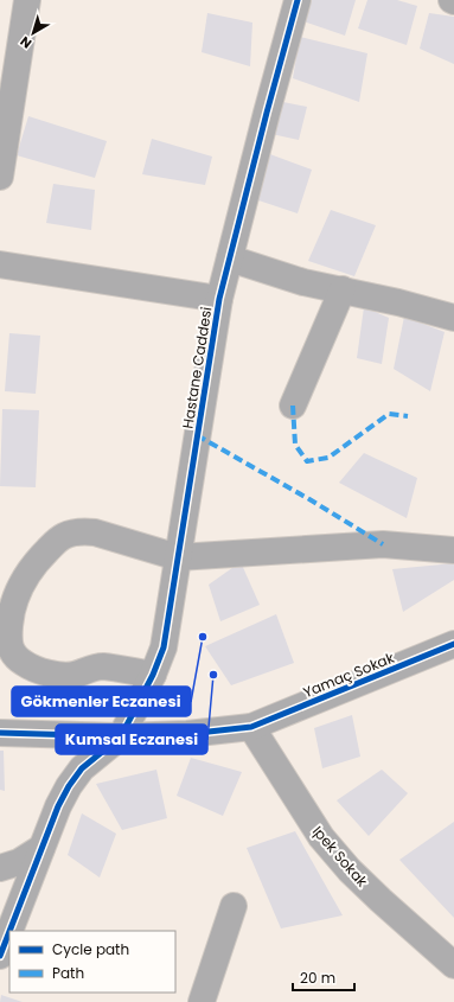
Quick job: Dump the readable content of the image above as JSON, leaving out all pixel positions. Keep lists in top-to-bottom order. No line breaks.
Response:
{"streets":{"street":["Hastane Caddesi","Yamaç Sokak","Ipek Sokak"]},"crossings":[["Yamaç Sokak","Ipek Sokak"]],"places":["Gökmenler Eczanesi","Kumsal Eczanesi"],"legend":["Cycle path","Path"],"scale_bar":"20 m","north":"bottom left"}
